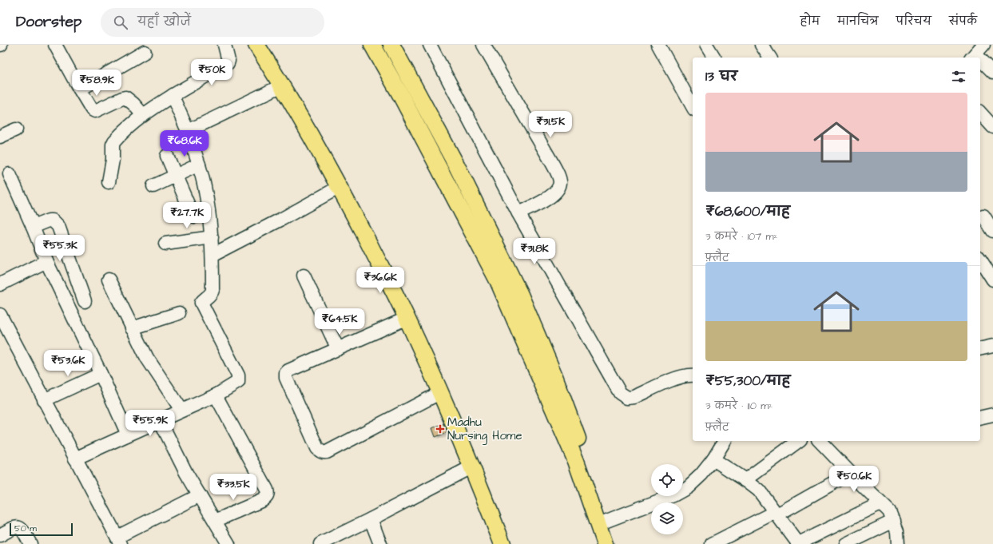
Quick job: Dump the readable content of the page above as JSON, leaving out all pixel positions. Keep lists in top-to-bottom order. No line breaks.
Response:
{"places":{"health":["Madhu Nursing Home"]},"scale_bar":"50 m","page":{"header":"Doorstep","search":"यहाँ खोजें","nav":["होम","मानचित्र","परिचय","संपर्क"],"heading":"13 घर","price":["₹50K","₹58.9K","₹31.5K","₹68.6K","₹27.7K","₹55.3K","₹31.8K","₹36.6K","₹64.5K","₹53.6K","₹55.9K","₹50.6K","₹33.5K"],"list":[{"name":"₹68,600/माह","note":"3 कमरे · 107 m² · फ़्लैट"},{"name":"₹55,300/माह","note":"3 कमरे · 110 m² · फ़्लैट"}],"scale":"50 m"}}
